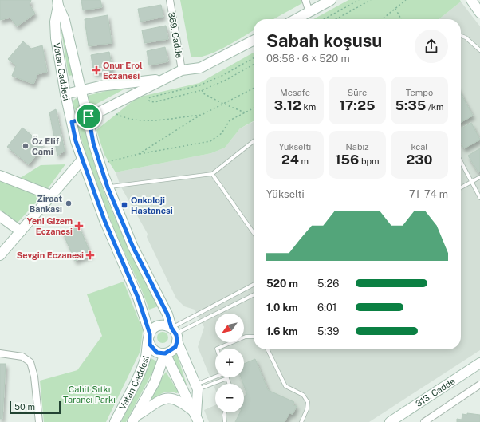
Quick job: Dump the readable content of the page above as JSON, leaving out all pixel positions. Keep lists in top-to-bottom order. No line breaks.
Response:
{"streets":{"main road":["Vatan Caddesi","313. Cadde"],"street":["369. Cadde"]},"parks":["Cahit Sıtkı Tarancı Parkı"],"places":{"health":["Onur Erol Eczanesi","Yeni Gizem Eczanesi","Sevgin Eczanesi"],"other":["Öz Elif Cami","Ziraat Bankası"],"transit":["Onkoloji Hastanesi"]},"scale_bar":"50 m","north":"bottom left","page":{"heading":["Sabah koşusu","08:56 · 6 × 520 m"],"stats":[["Mesafe","3.12 km"],["Süre","17:25"],["Tempo","5:35 /km"],["Yükselti","24 m"],["Nabız","156 bpm"],["kcal","230"]],"chart":["Yükselti","71–74 m"],"list":[{"name":"520 m","note":"5:26"},{"name":"1.0 km","note":"6:01"},{"name":"1.6 km","note":"5:39"}],"map_buttons":["+","−"],"scale":"50 m"}}
